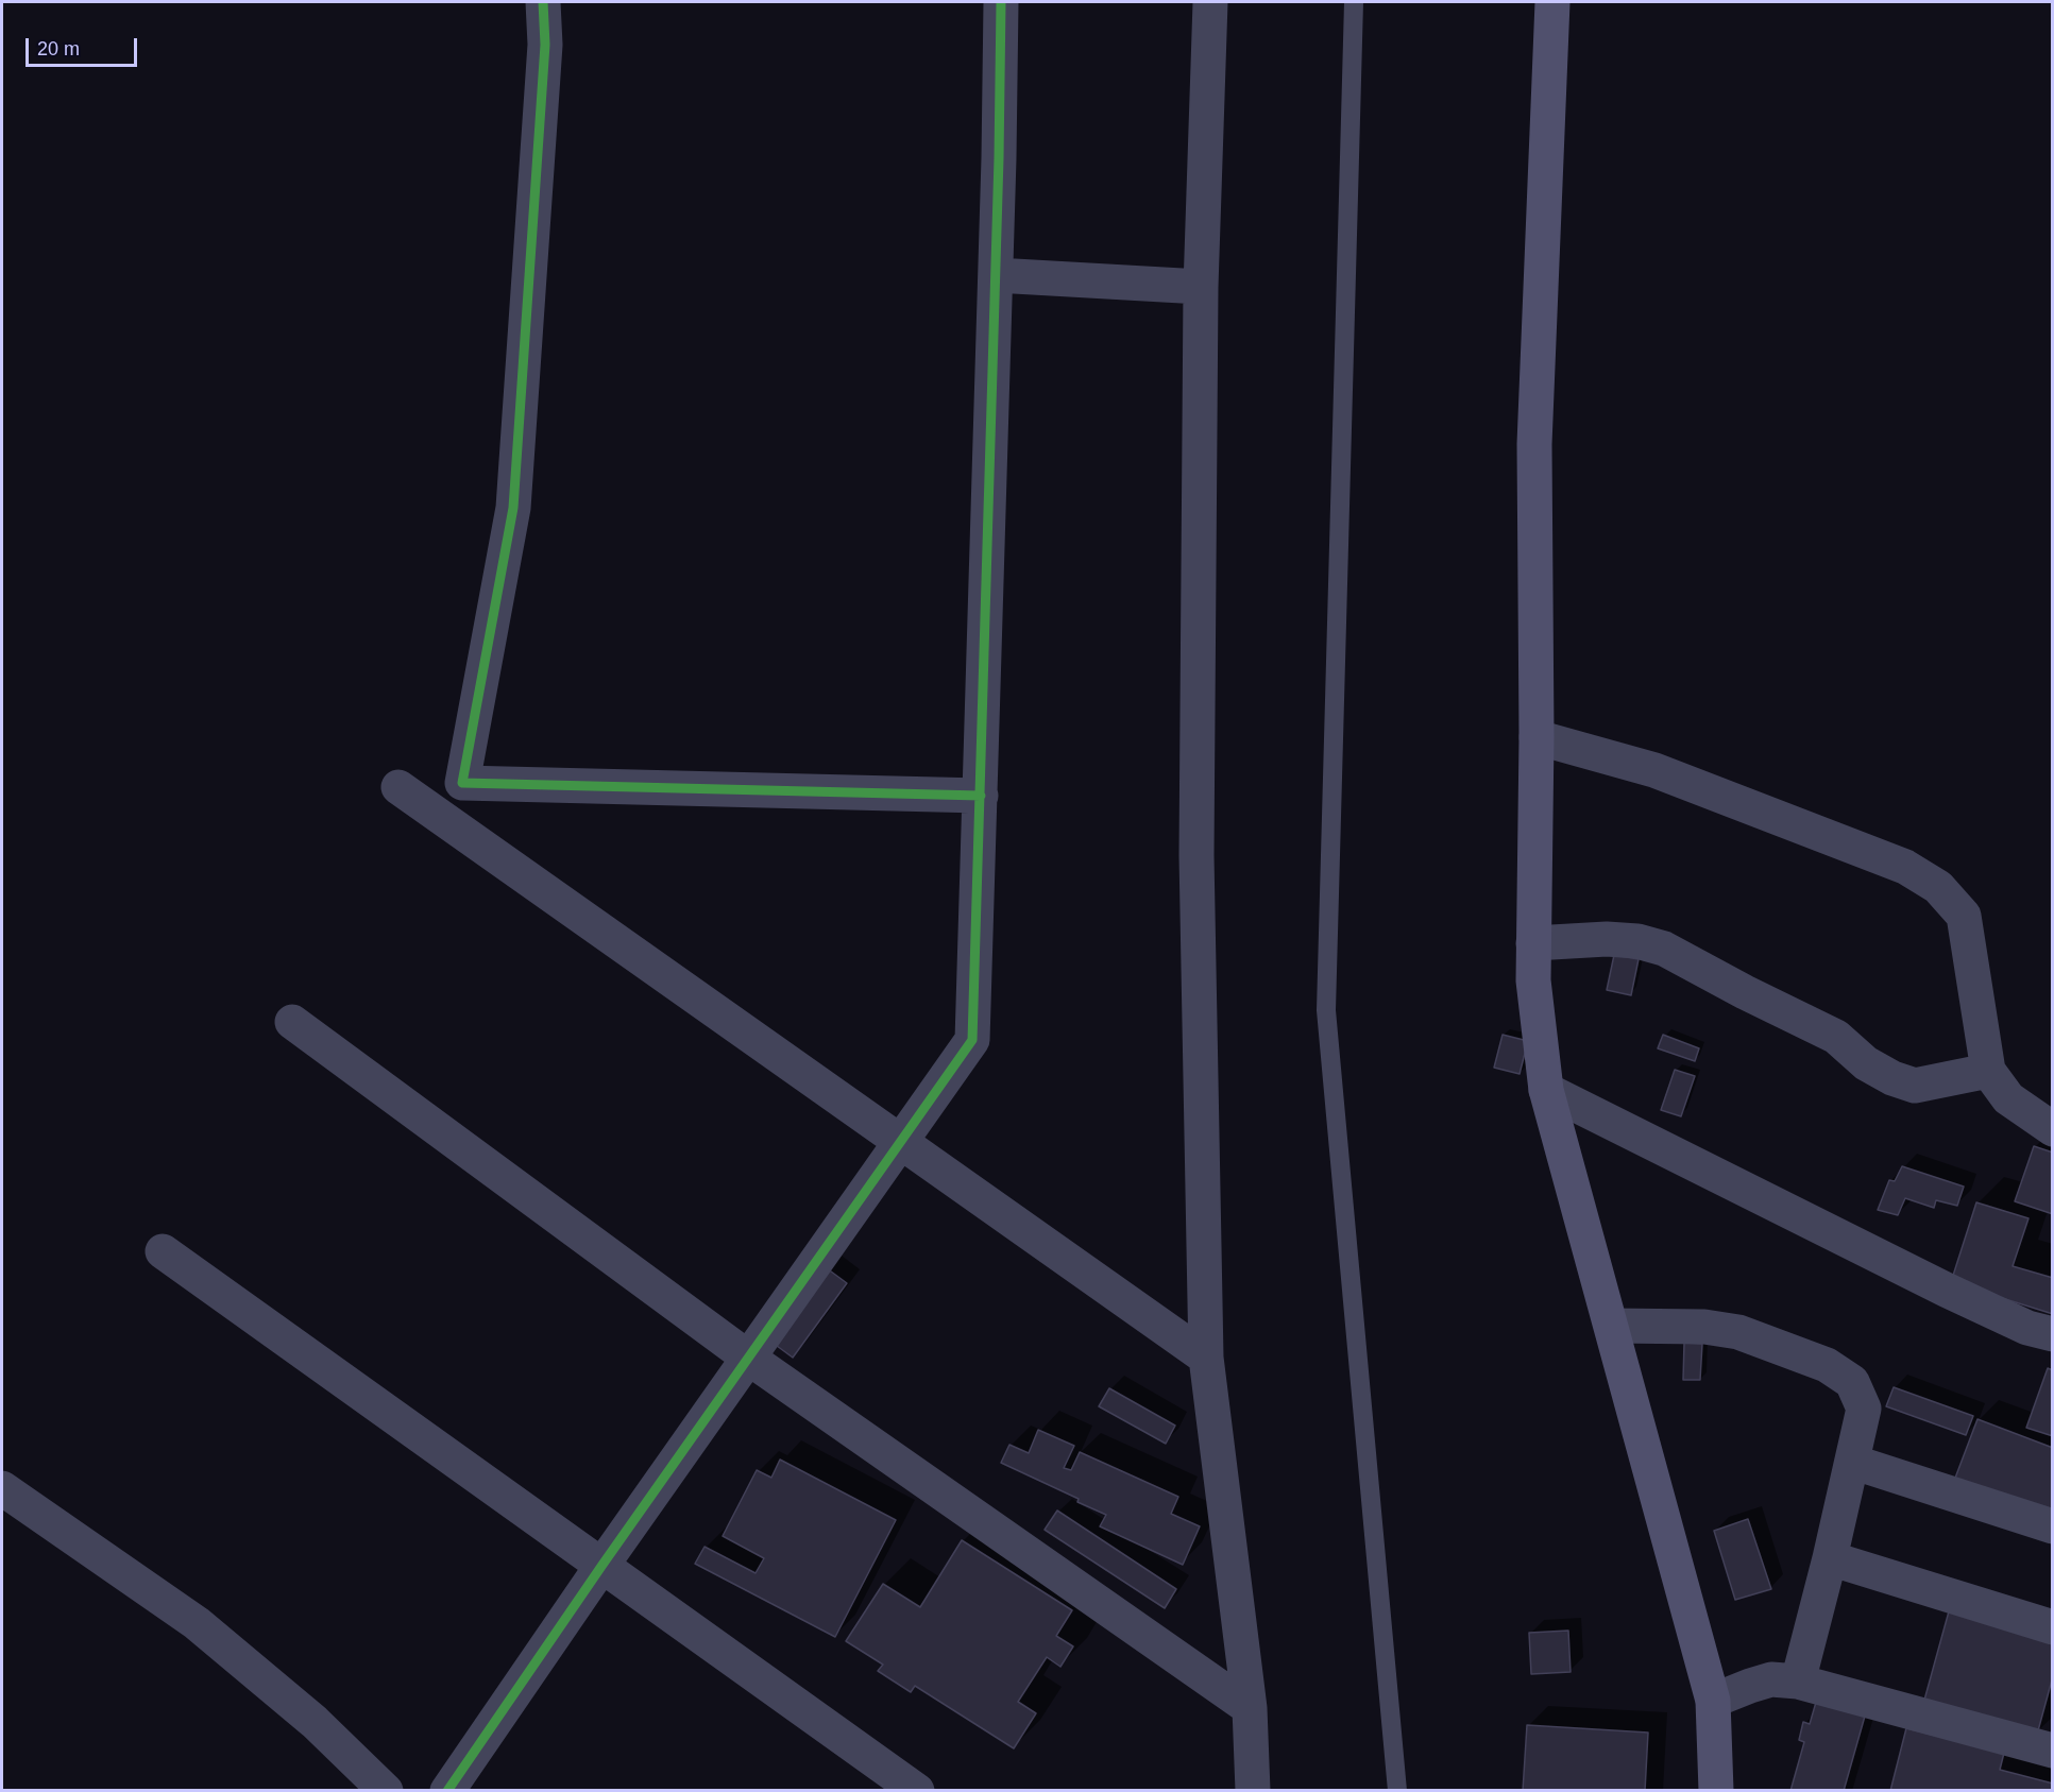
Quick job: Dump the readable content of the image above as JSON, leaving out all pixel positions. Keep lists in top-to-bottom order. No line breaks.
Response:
{"scale_bar":"20 m"}
